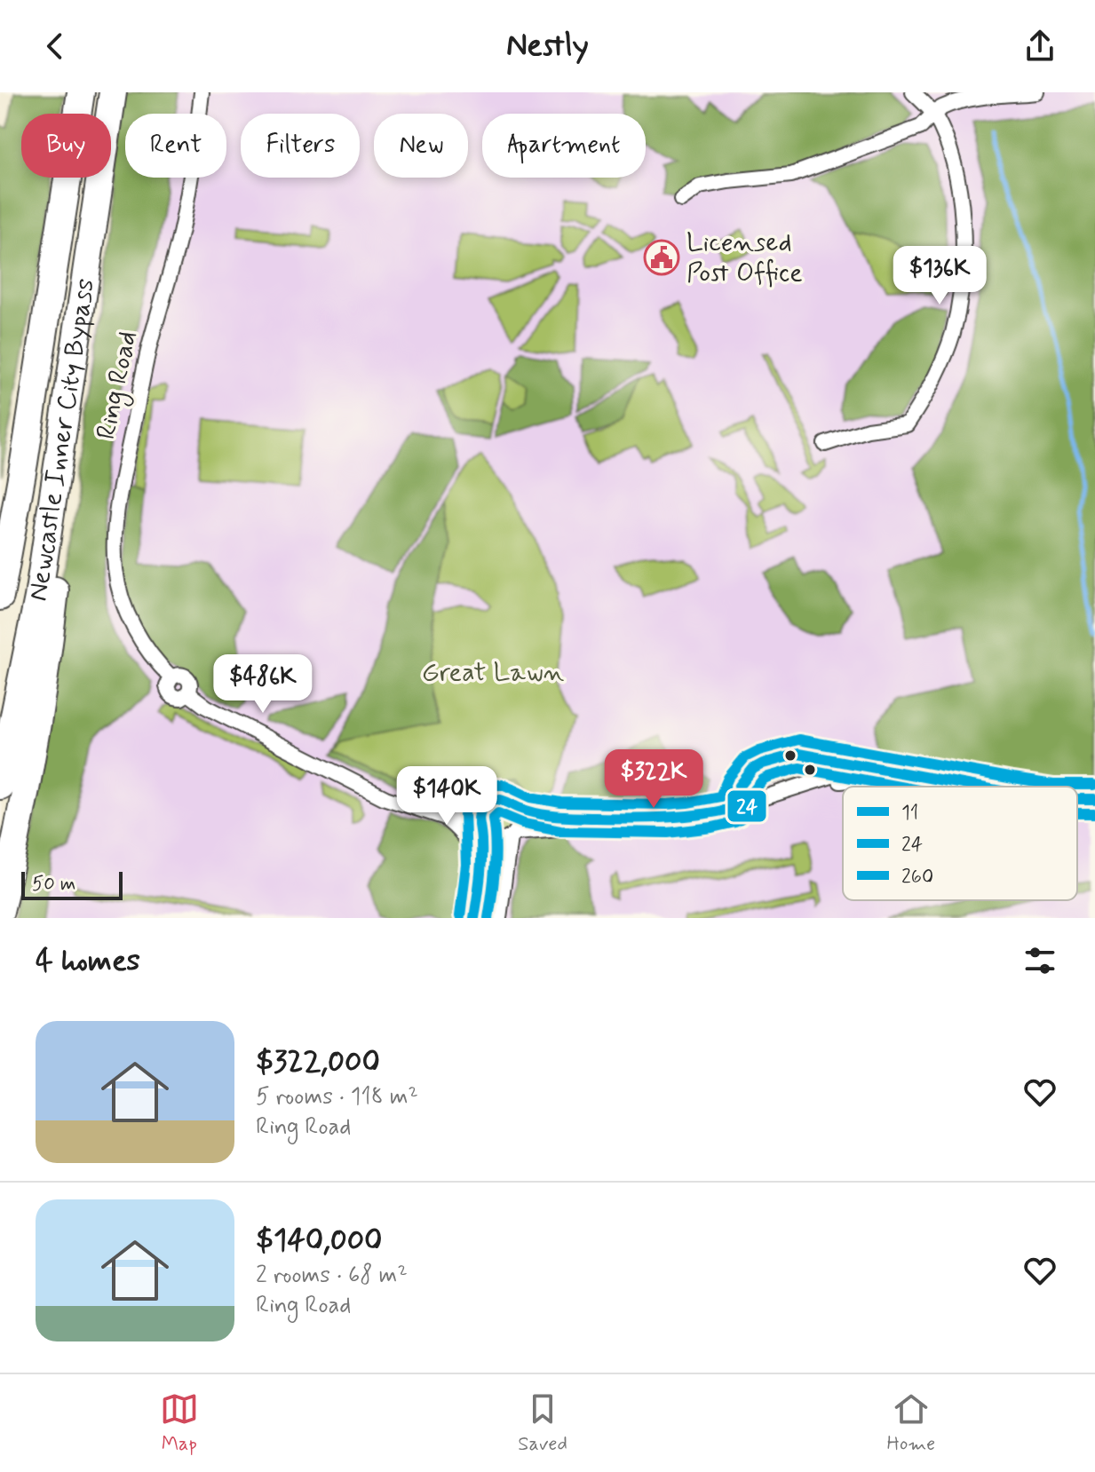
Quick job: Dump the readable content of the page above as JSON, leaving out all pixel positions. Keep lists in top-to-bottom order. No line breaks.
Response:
{"streets":{"highway":["Newcastle Inner City Bypass"],"street":["Ring Road"]},"parks":["Great Lawn"],"places":{"public building":["Licensed Post Office"]},"lines":["transit line 260","transit line 11","transit line 24"],"legend":["11","24","260"],"scale_bar":"50 m","page":{"header":"Nestly","chip":["Buy","Rent","Filters","New","Apartment"],"price":["$136K","$486K","$322K","$140K"],"scale":"50 m","heading":"4 homes","list":[{"name":"$322,000","note":"5 rooms · 118 m² · Ring Road"},{"name":"$140,000","note":"2 rooms · 68 m² · Ring Road"}],"tabs":["Map","Saved","Home"]}}
